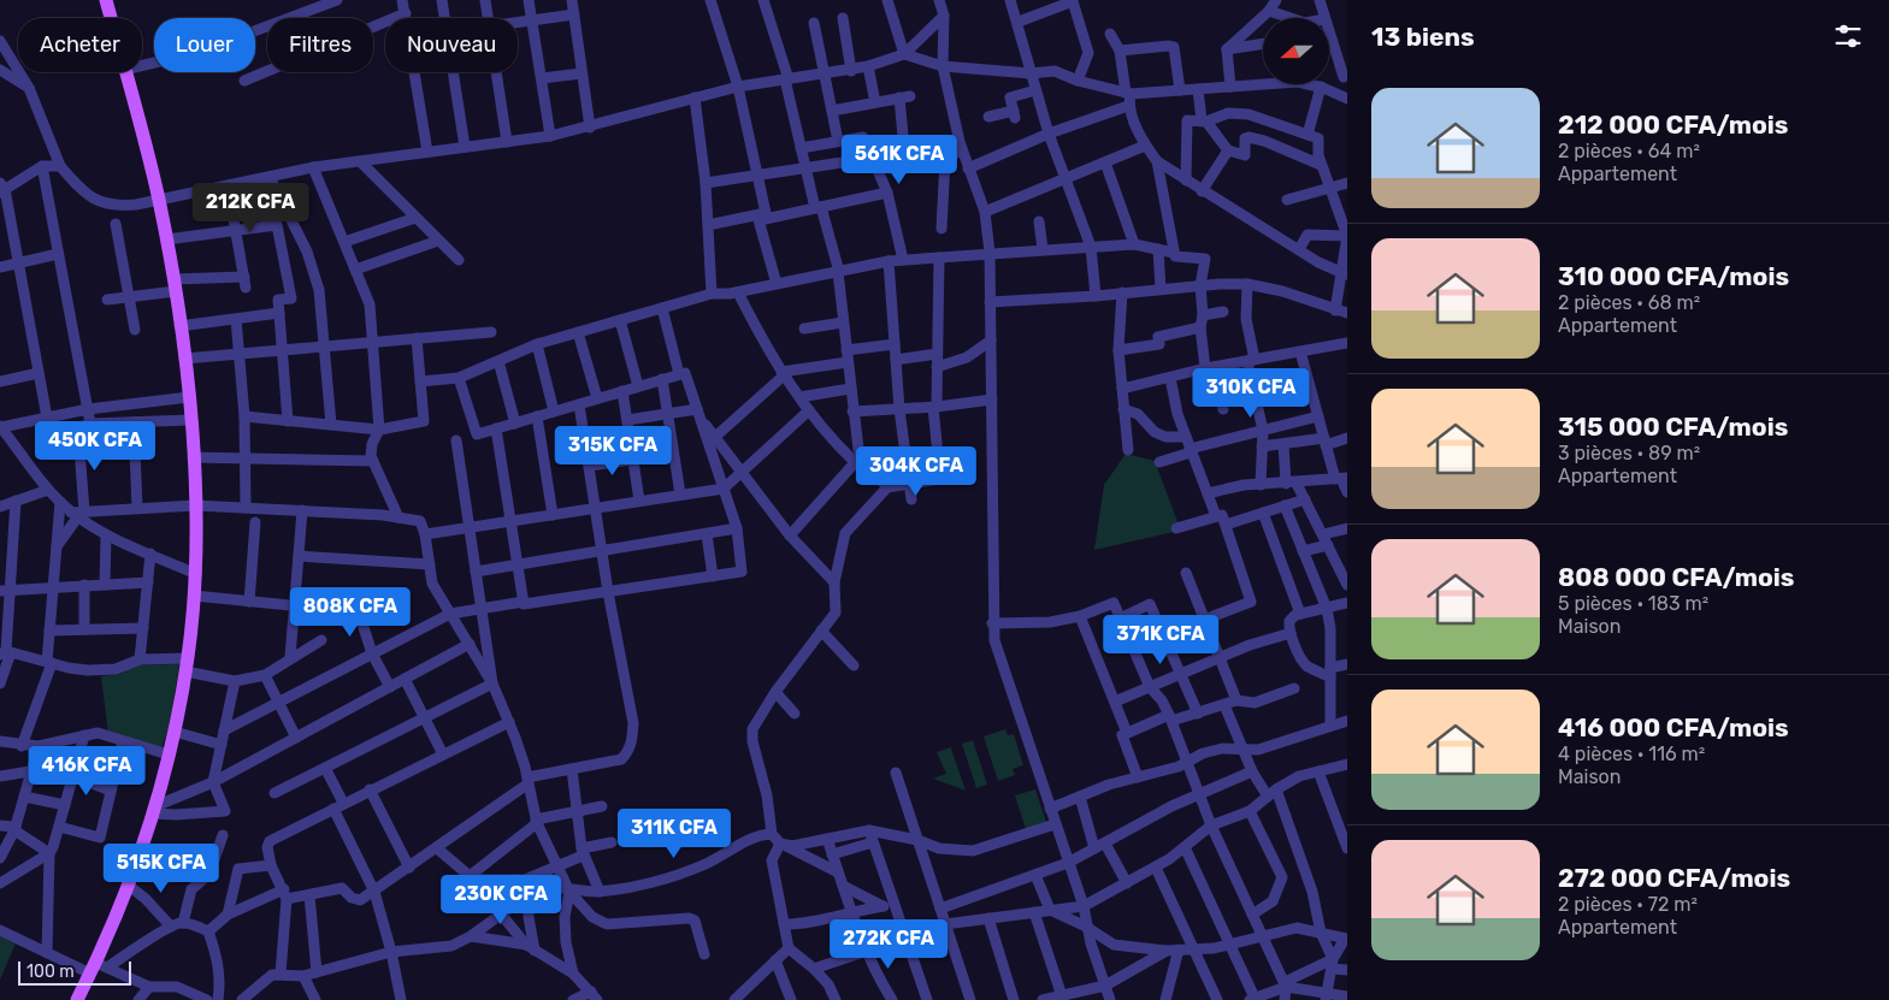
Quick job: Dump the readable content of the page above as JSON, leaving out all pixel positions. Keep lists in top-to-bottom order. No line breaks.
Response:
{"scale_bar":"100 m","north":"left","page":{"heading":"13 biens","chip":["Acheter","Louer","Filtres","Nouveau"],"list":[{"name":"212 000 CFA/mois","note":"2 pièces · 64 m² · Appartement"},{"name":"310 000 CFA/mois","note":"2 pièces · 68 m² · Appartement"},{"name":"315 000 CFA/mois","note":"3 pièces · 89 m² · Appartement"},{"name":"808 000 CFA/mois","note":"5 pièces · 183 m² · Maison"},{"name":"416 000 CFA/mois","note":"4 pièces · 116 m² · Maison"},{"name":"272 000 CFA/mois","note":"2 pièces · 72 m² · Appartement"}],"price":["561K CFA","212K CFA","310K CFA","450K CFA","315K CFA","304K CFA","808K CFA","371K CFA","416K CFA","311K CFA","515K CFA","230K CFA","272K CFA"],"scale":"100 m"}}
